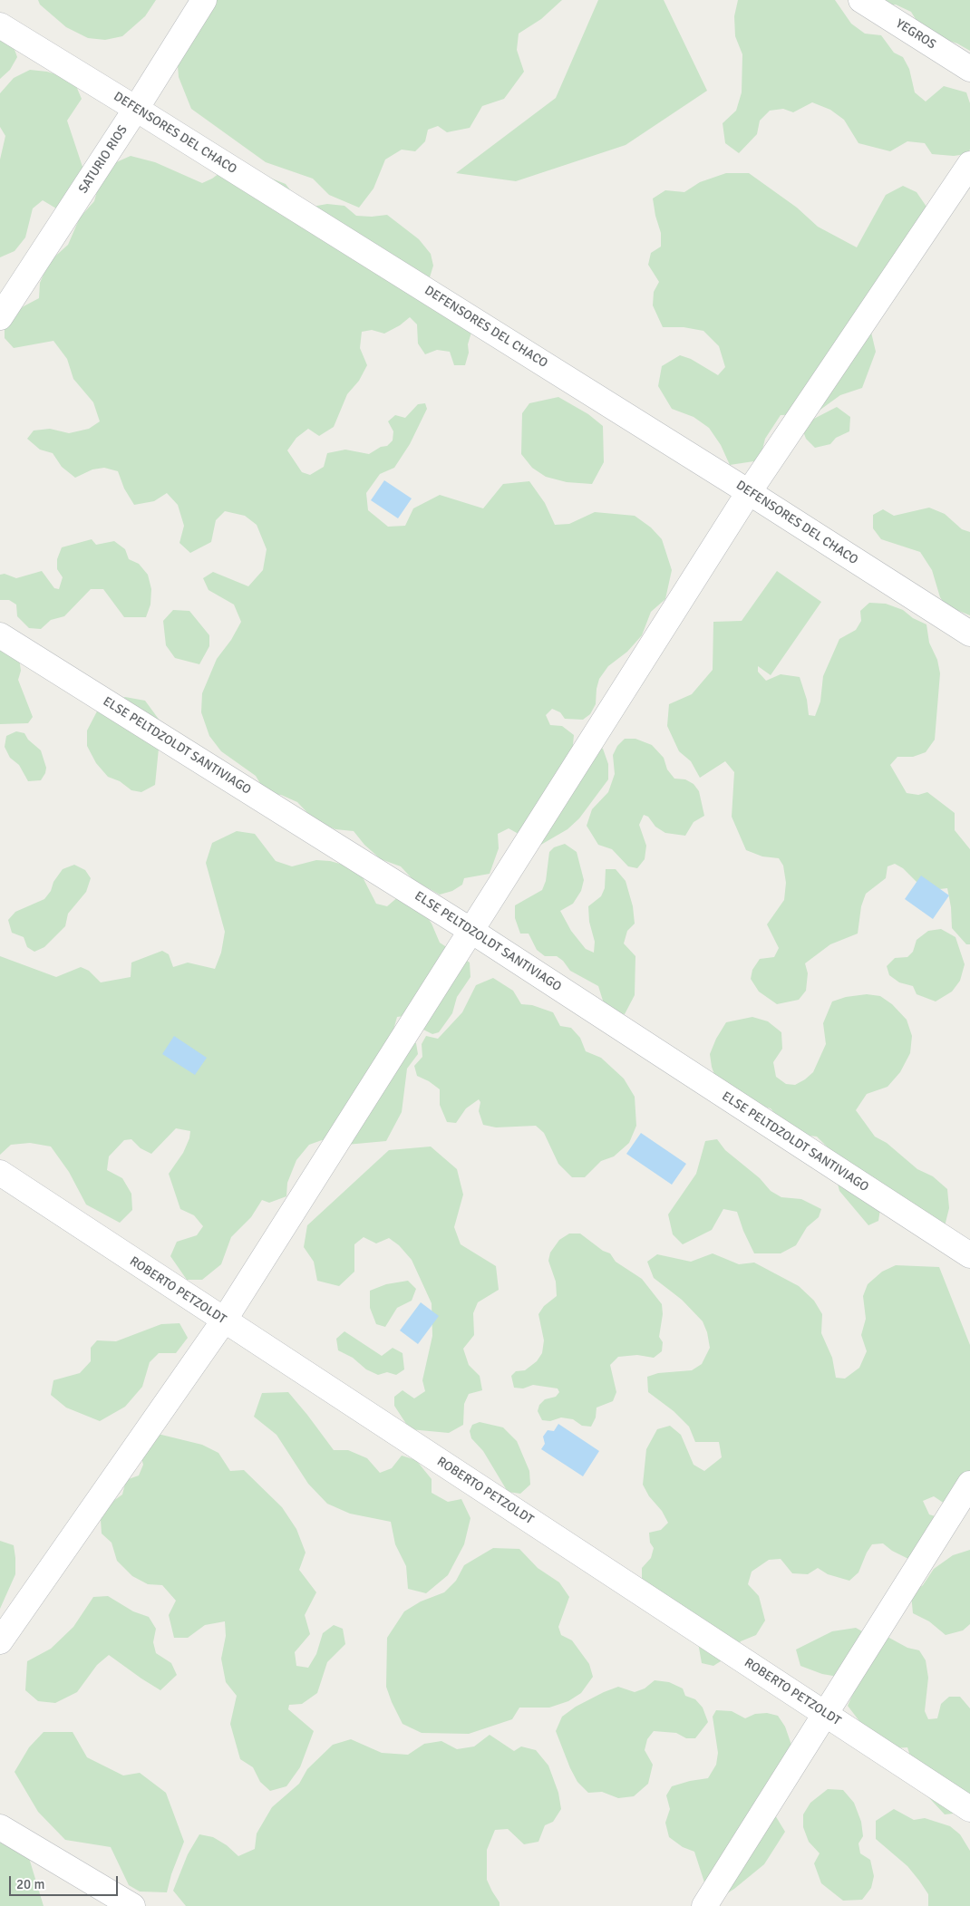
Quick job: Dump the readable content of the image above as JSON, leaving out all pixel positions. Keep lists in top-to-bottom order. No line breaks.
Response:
{"streets":{"street":["YEGROS","DEFENSORES DEL CHACO","SATURIO RIOS","ELSE PELTDZOLDT SANTIVIAGO","ROBERTO PETZOLDT"]},"crossings":[["DEFENSORES DEL CHACO","SATURIO RIOS"]],"scale_bar":"20 m"}
